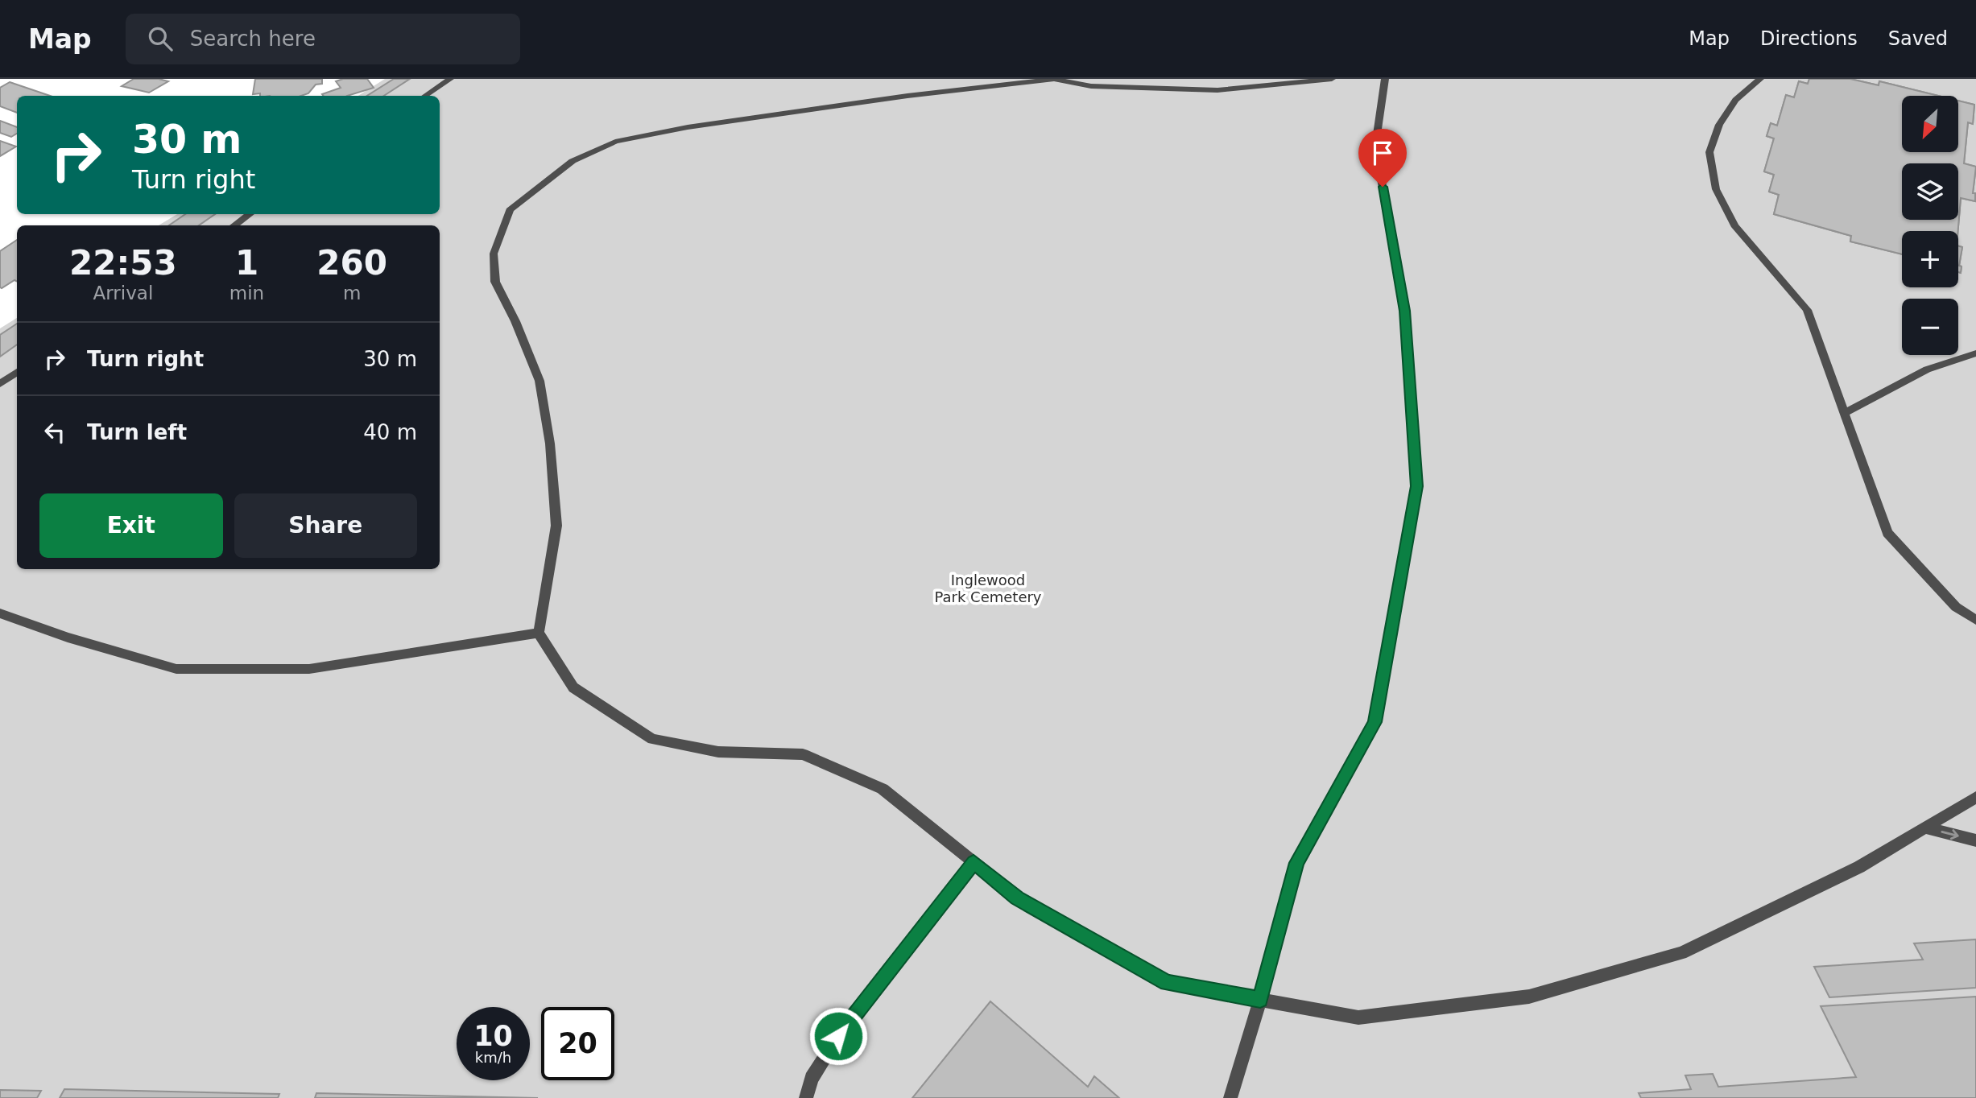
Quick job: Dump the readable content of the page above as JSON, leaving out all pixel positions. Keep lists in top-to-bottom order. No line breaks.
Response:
{"parks":["Inglewood Park Cemetery"],"north":"bottom left","page":{"header":"Map","search":"Search here","nav":["Map","Directions","Saved"],"map_buttons":["+","−"],"turn":["30 m","Turn right"],"eta":["22:53","Arrival","1","min","260","m"],"list":[{"name":"Turn right","value":"30 m"},{"name":"Turn left","value":"40 m"}],"buttons":["Exit","Share"],"speed":"10 km/h","limit":"20"}}
